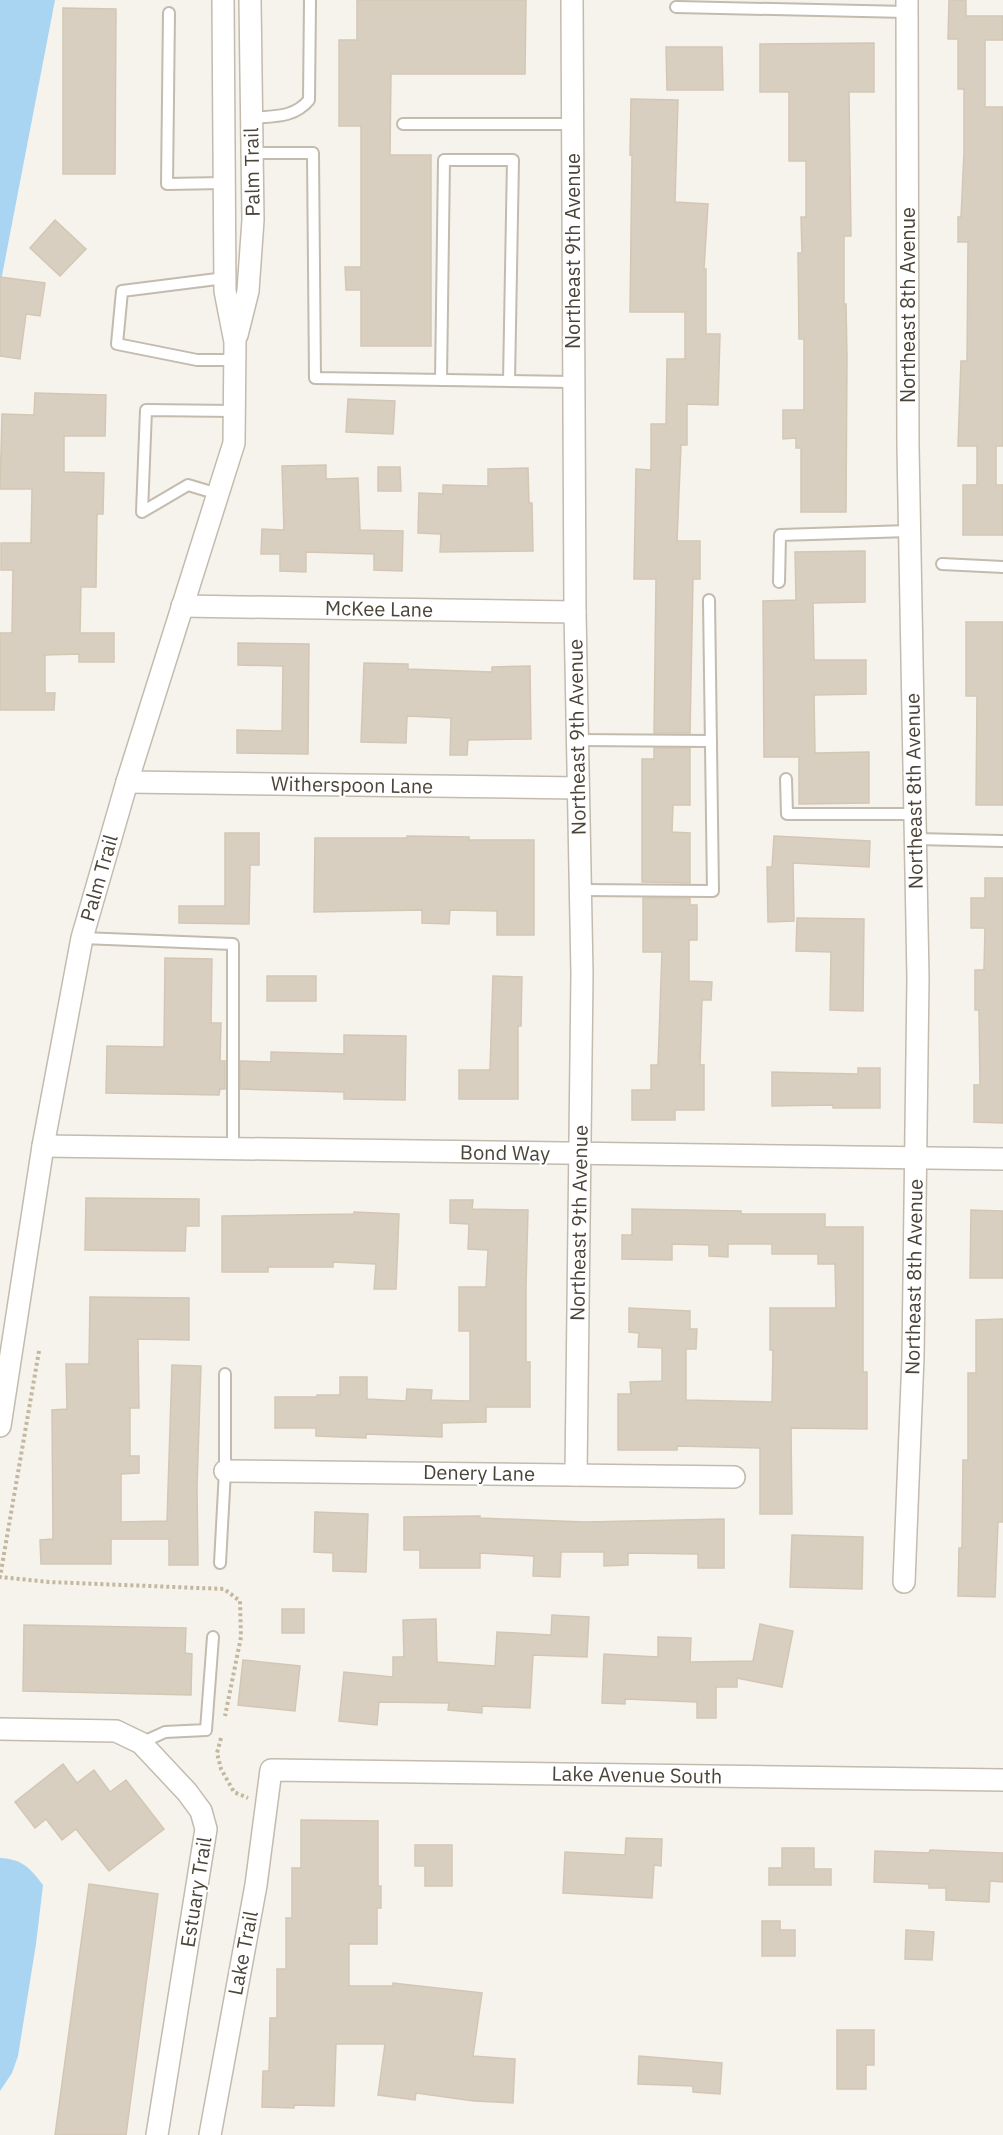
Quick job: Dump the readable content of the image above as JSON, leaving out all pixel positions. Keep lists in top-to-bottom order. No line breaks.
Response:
{"streets":{"street":["Palm Trail","Northeast 9th Avenue","Northeast 8th Avenue","McKee Lane","Witherspoon Lane","Bond Way","Denery Lane","Lake Avenue South","Estuary Trail","Lake Trail"]},"crossings":[["Palm Trail","McKee Lane"],["Palm Trail","Witherspoon Lane"],["Palm Trail","Bond Way"],["Northeast 9th Avenue","McKee Lane"],["Northeast 9th Avenue","Witherspoon Lane"],["Northeast 9th Avenue","Bond Way"],["Northeast 9th Avenue","Denery Lane"],["Northeast 8th Avenue","Bond Way"],["Lake Avenue South","Lake Trail"]]}
